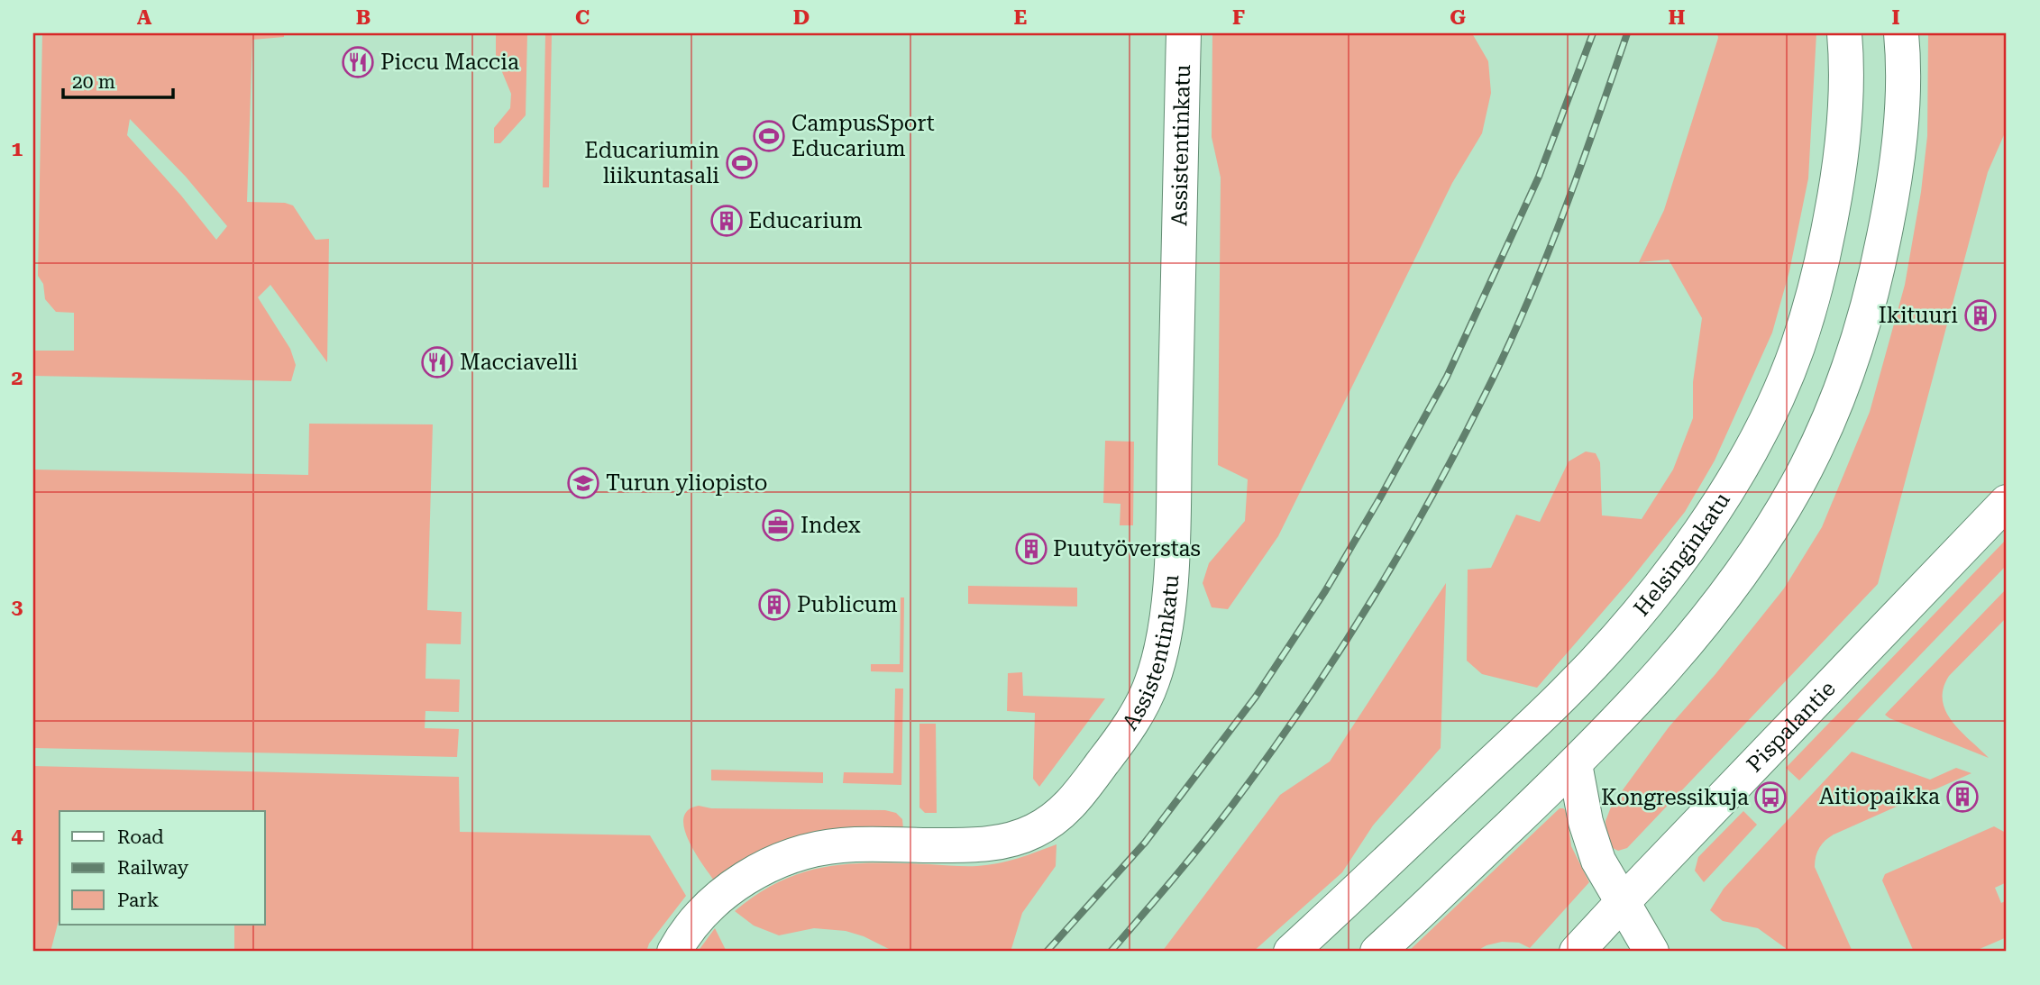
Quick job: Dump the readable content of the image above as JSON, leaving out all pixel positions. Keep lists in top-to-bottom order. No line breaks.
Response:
{"streets":{"main road":["Assistentinkatu","Helsinginkatu","Pispalantie"]},"places":{"restaurant":["Piccu Maccia","Macciavelli"],"sports":["CampusSport Educarium","Educariumin liikuntasali"],"building":["Educarium","Ikituuri","Puutyöverstas","Publicum","Aitiopaikka"],"school or university":["Turun yliopisto"],"office":["Index"],"bus stop":["Kongressikuja"]},"legend":["Road","Railway","Park"],"scale_bar":"20 m","grid":{"columns":["A","B","C","D","E","F","G","H","I"],"rows":["1","2","3","4"]}}
